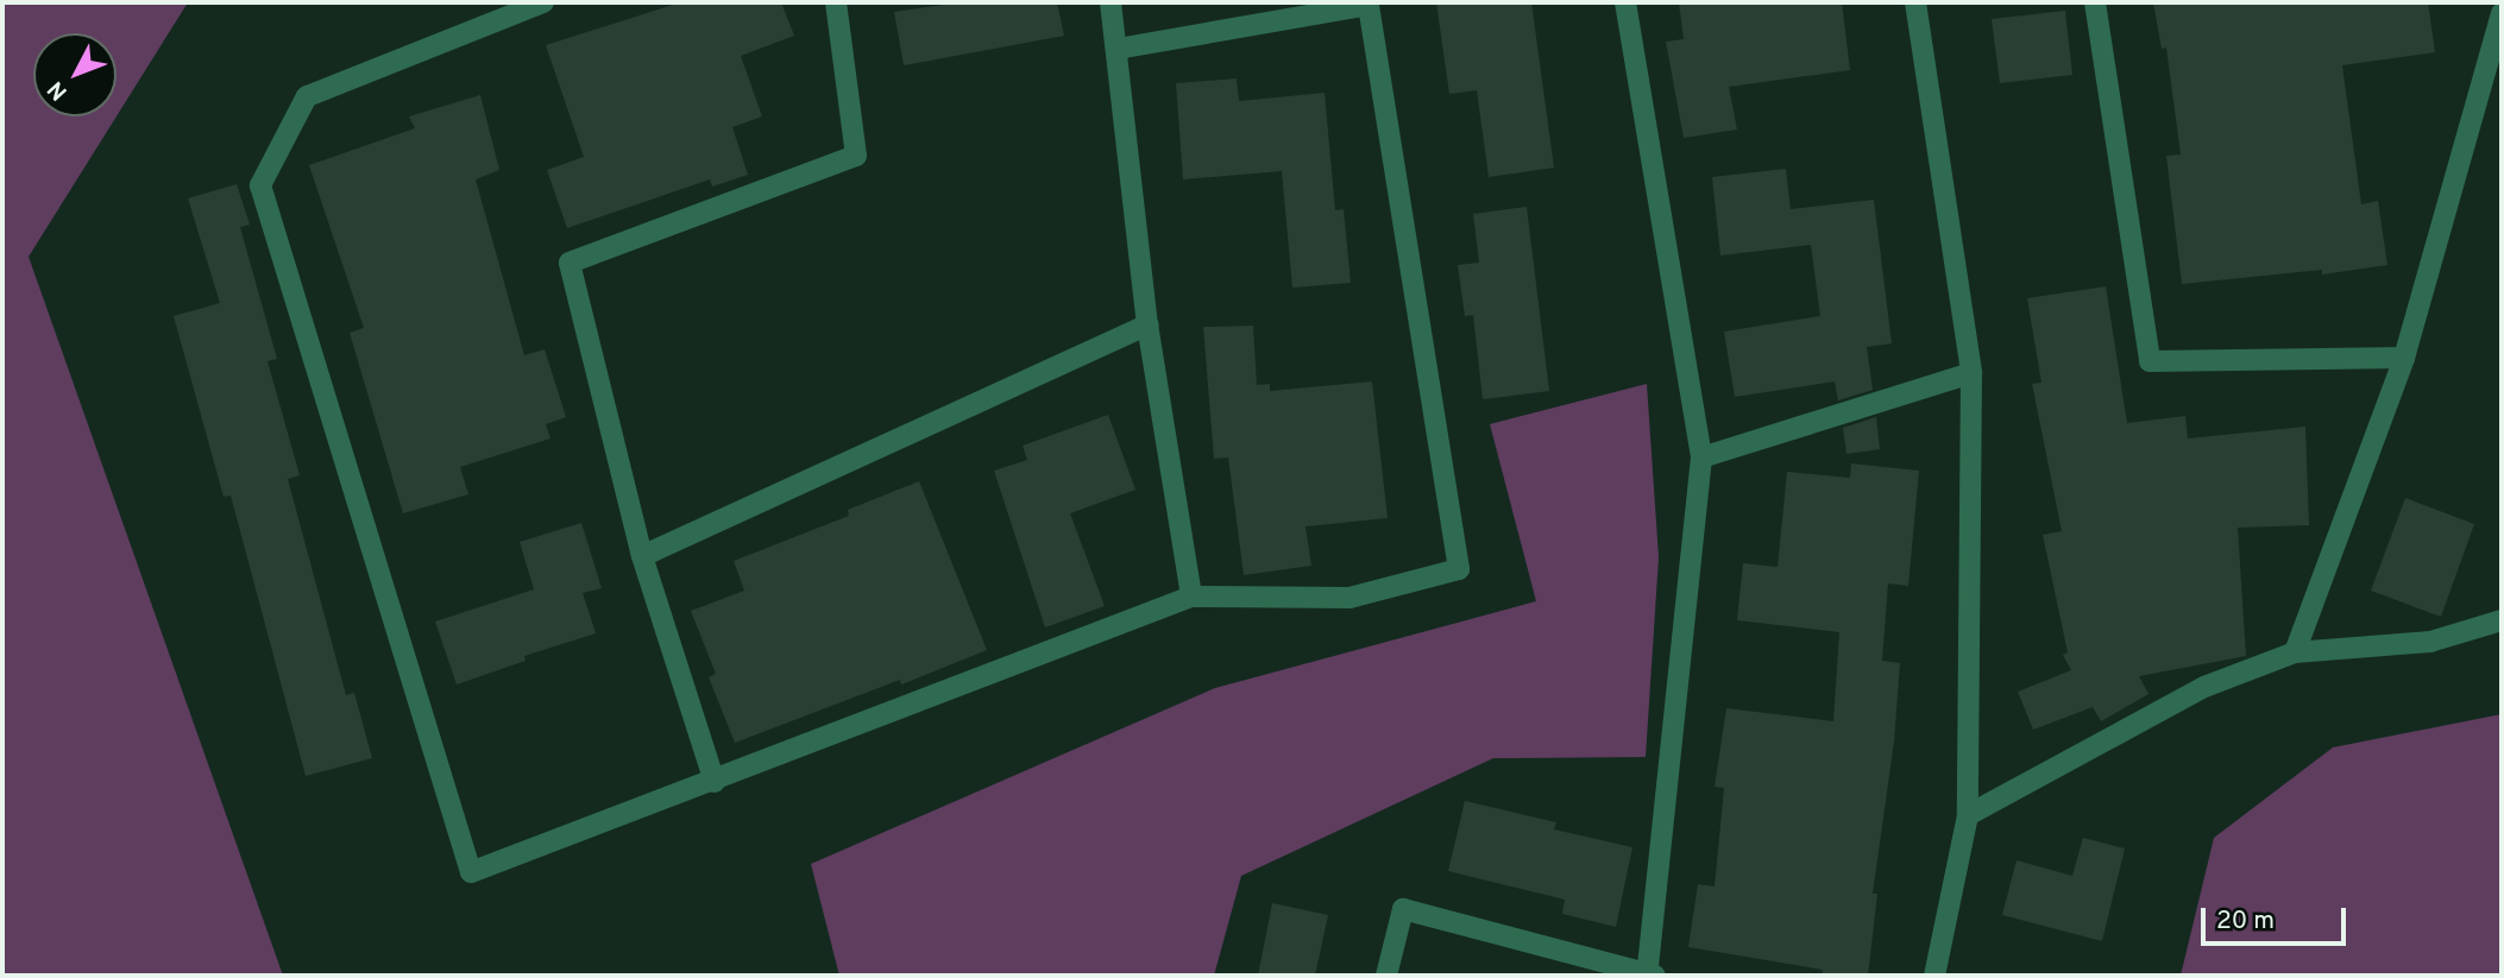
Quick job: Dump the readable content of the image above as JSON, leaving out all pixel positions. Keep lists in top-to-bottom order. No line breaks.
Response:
{"scale_bar":"20 m","north":"bottom left"}
